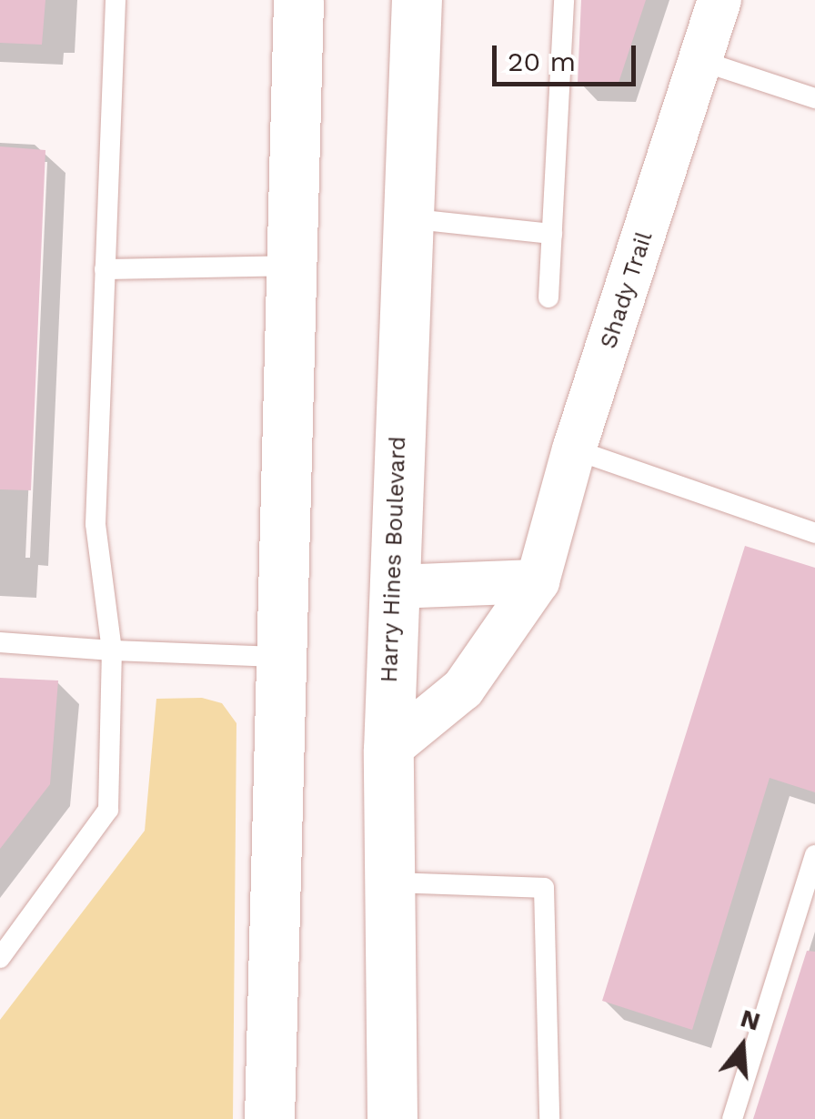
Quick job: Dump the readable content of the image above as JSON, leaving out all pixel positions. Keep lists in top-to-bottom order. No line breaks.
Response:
{"streets":{"main road":["Harry Hines Boulevard"],"street":["Shady Trail"]},"crossings":[["Shady Trail","Harry Hines Boulevard"]],"scale_bar":"20 m","north":"top"}
